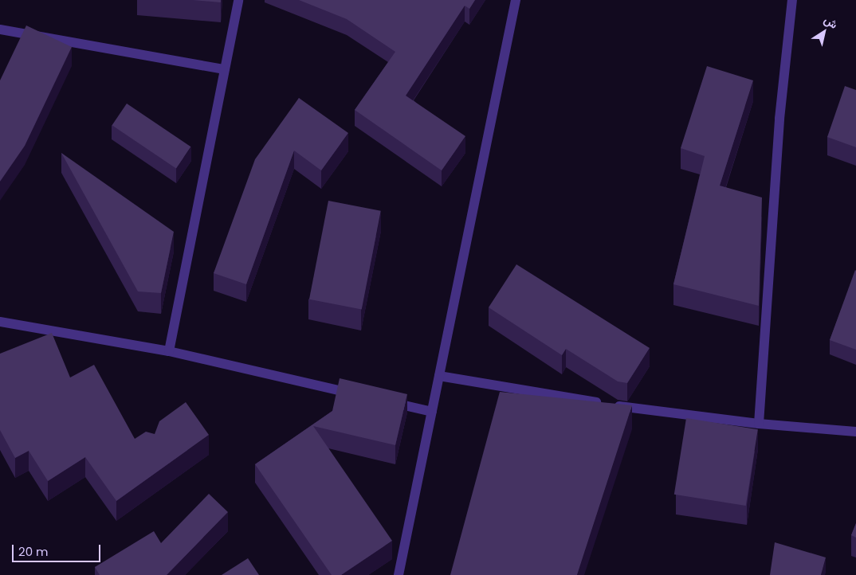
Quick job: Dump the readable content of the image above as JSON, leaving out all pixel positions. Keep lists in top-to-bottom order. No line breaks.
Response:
{"scale_bar":"20 m","north":"top right"}
